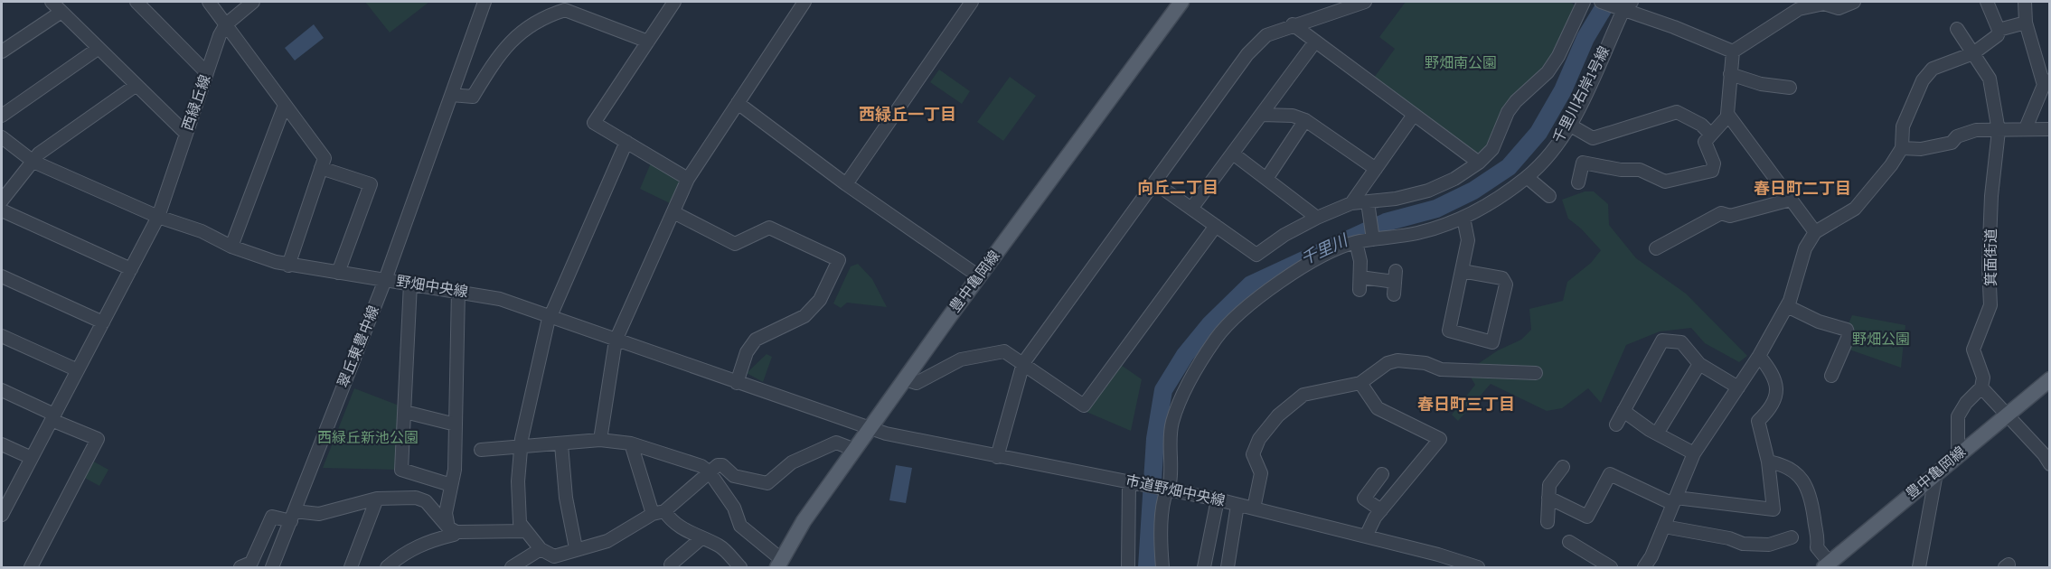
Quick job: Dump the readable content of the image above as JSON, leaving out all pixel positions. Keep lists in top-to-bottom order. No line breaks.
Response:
{"streets":{"main road":["豊中亀岡線"],"street":["千里川右岸1号線","西緑丘線","箕面街道","野畑中央線","翠丘東豊中線","市道野畑中央線"]},"crossings":[["千里川右岸1号線","市道野畑中央線"],["西緑丘線","野畑中央線"],["豊中亀岡線","野畑中央線"],["豊中亀岡線","市道野畑中央線"],["野畑中央線","翠丘東豊中線"],["野畑中央線","市道野畑中央線"]],"districts":["西緑丘一丁目","向丘二丁目","春日町二丁目","春日町三丁目"],"water":["千里川"],"parks":["野畑南公園","野畑公園","西緑丘新池公園"]}
